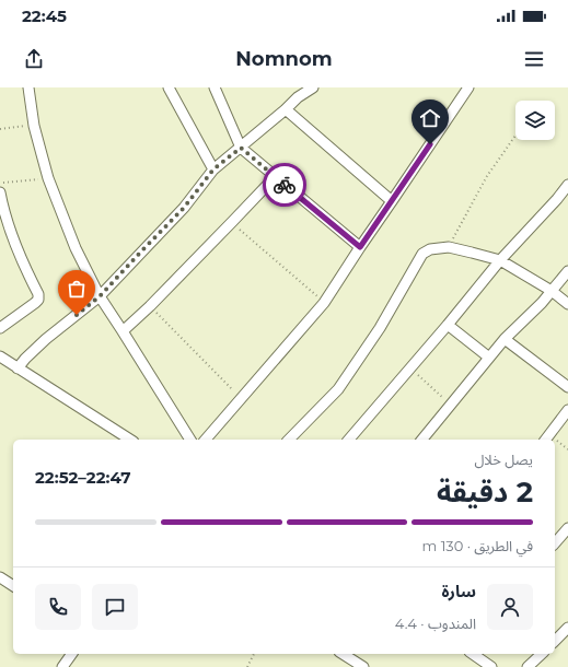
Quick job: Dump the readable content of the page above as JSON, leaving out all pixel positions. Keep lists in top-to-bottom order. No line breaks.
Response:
{"page":{"status":"22:45","header":"Nomnom","heading":["2 دقيقة","يصل خلال","22:47–22:52"],"panel":["سارة","المندوب · 4.4"],"bar":"في الطريق · 130 m"}}
